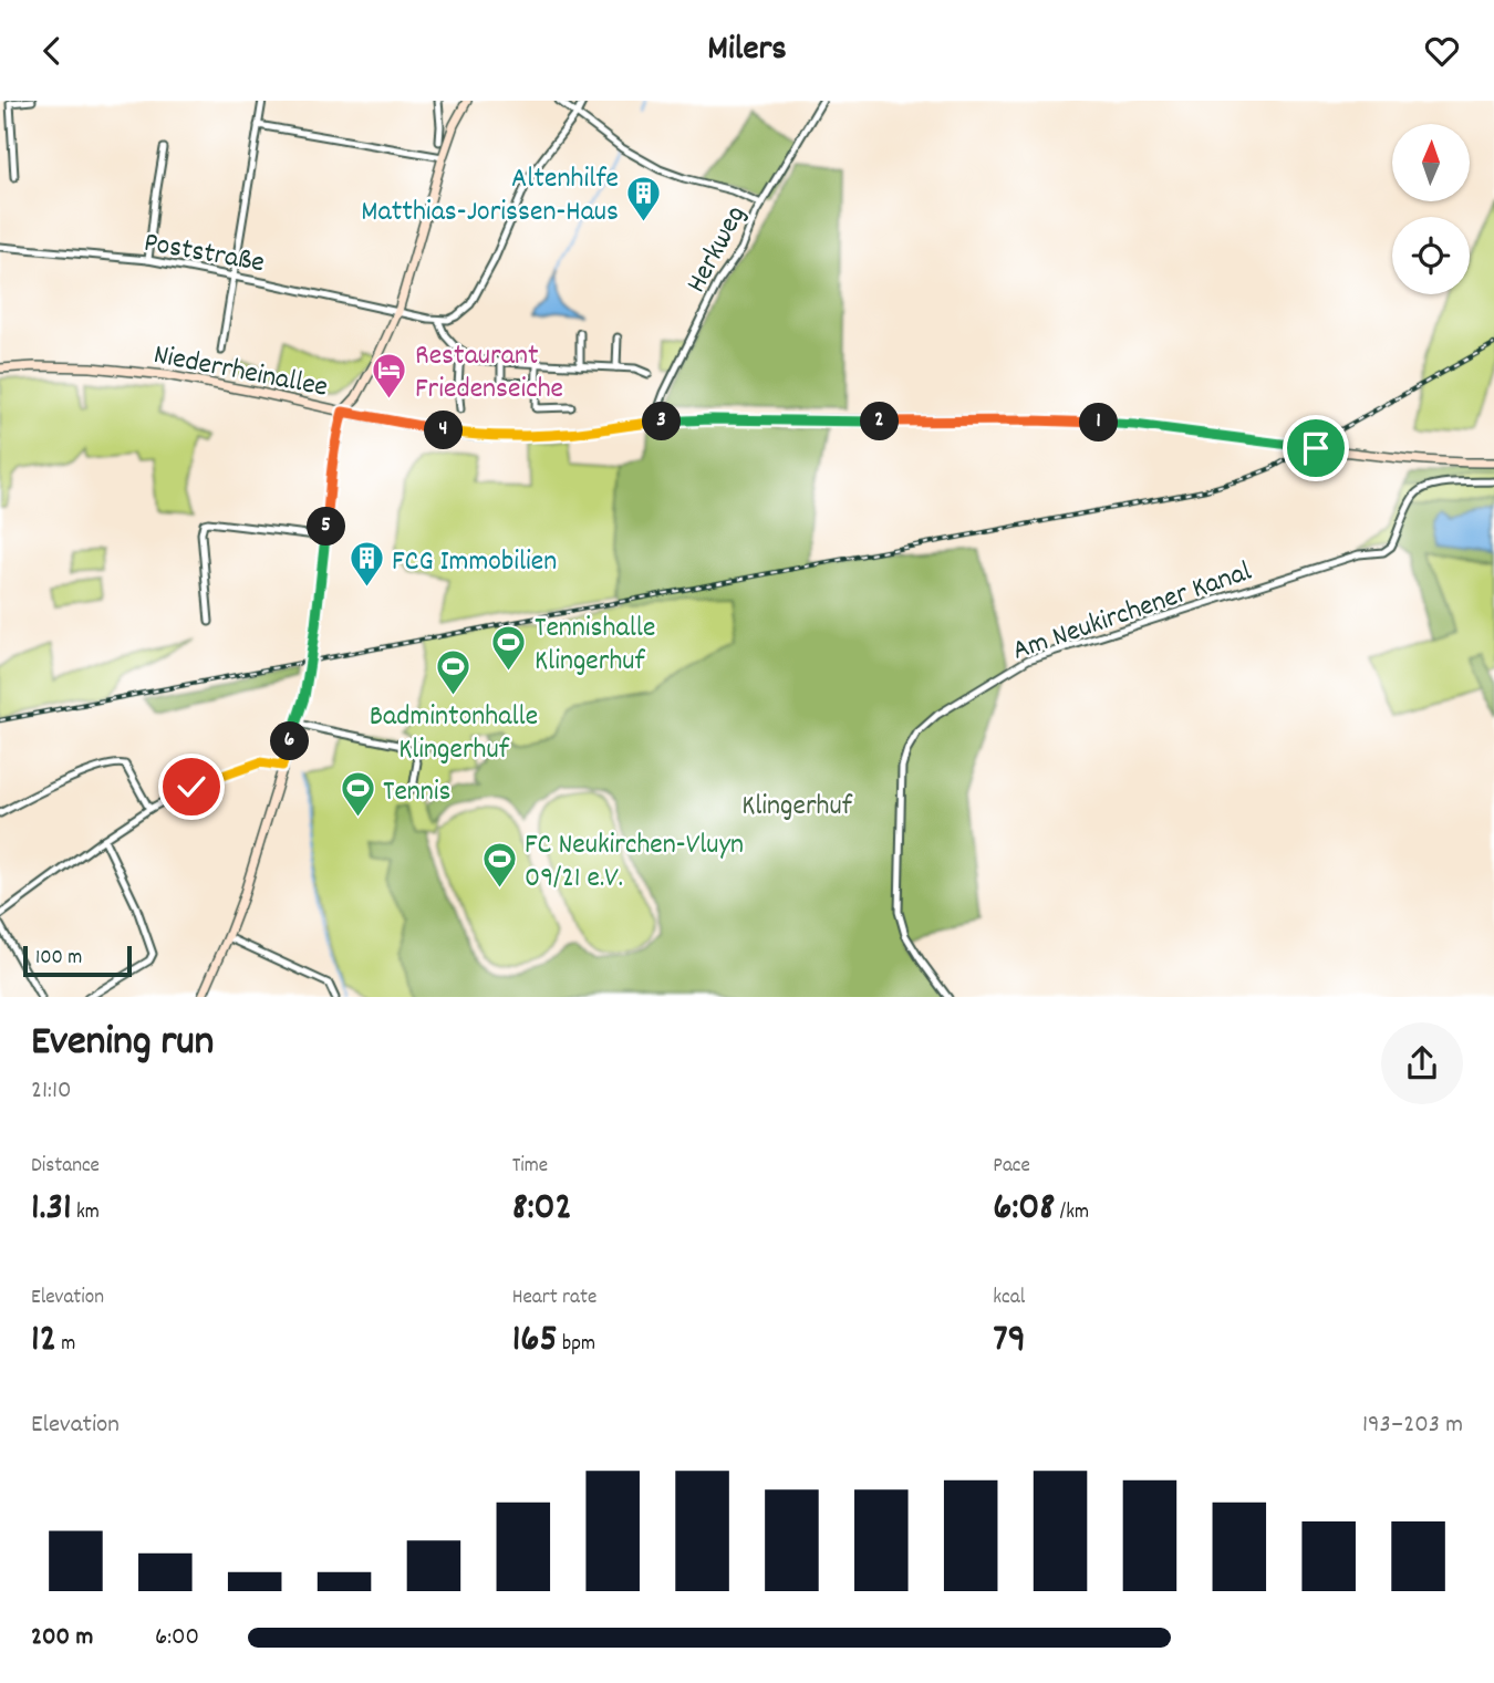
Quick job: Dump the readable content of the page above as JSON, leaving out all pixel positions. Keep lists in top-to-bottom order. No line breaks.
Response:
{"streets":{"main road":["Niederrheinallee"],"street":["Herkweg","Poststraße","Am Neukirchener Kanal"]},"crossings":[["Herkweg","Niederrheinallee"]],"parks":["Klingerhuf"],"places":{"building":["Altenhilfe Matthias-Jorissen-Haus","FCG Immobilien"],"hotel":["Restaurant Friedenseiche"],"sports":["Tennishalle Klingerhuf","Badmintonhalle Klingerhuf","Tennis","FC Neukirchen-Vluyn 09/21 e.V."]},"scale_bar":"100 m","north":"top","page":{"header":"Milers","pins":["2","3","1","4","5","6"],"scale":"100 m","heading":["Evening run","21:10"],"stats":[["Distance","1.31 km"],["Time","8:02"],["Pace","6:08 /km"],["Elevation","12 m"],["Heart rate","165 bpm"],["kcal","79"]],"chart":["Elevation","193–203 m"],"list":[{"name":"200 m","note":"6:00"}]}}
